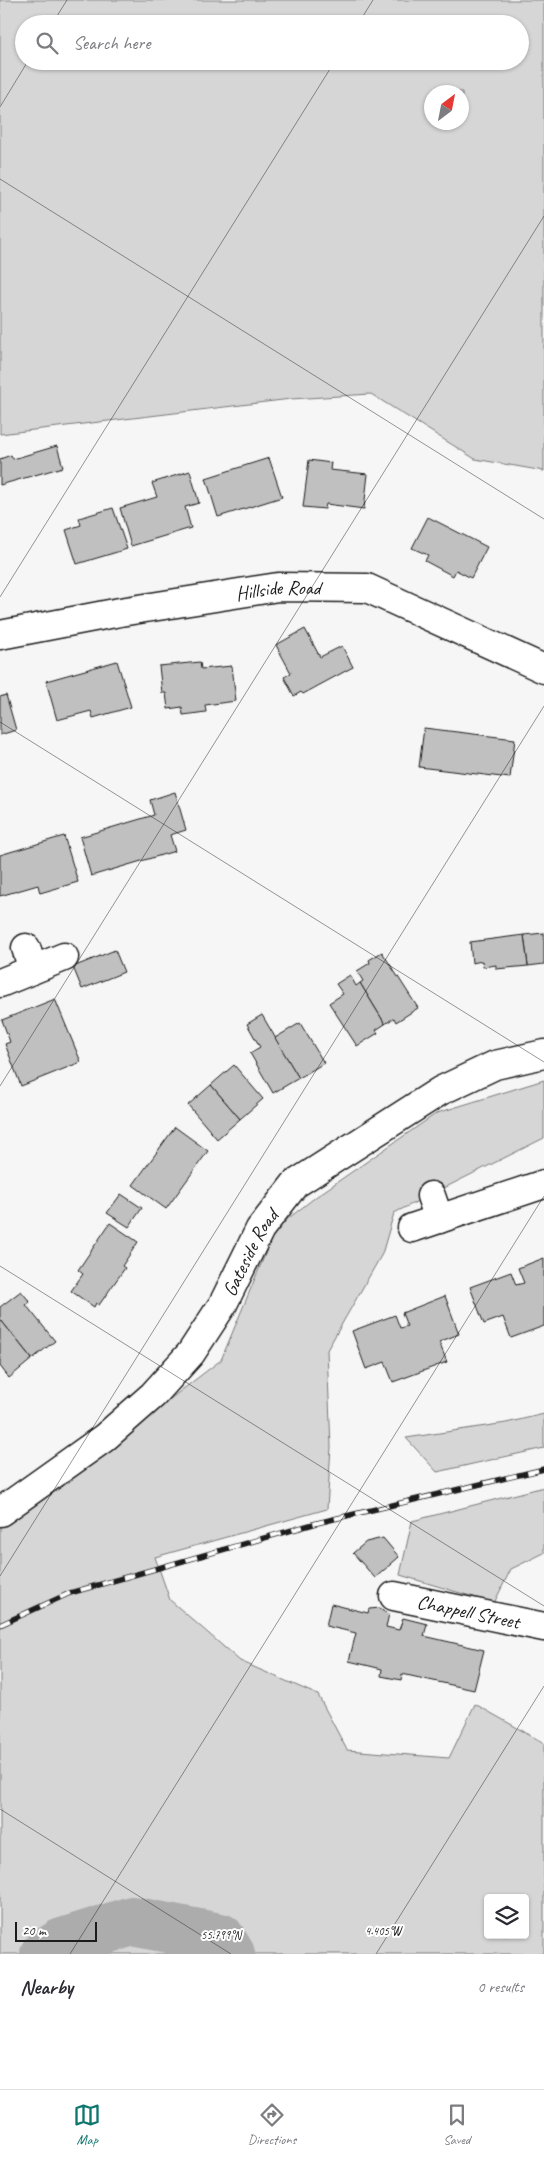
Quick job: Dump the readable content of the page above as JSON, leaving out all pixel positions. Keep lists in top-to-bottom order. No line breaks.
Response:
{"streets":{"street":["Hillside Road","Gateside Road","Chappell Street"]},"scale_bar":"20 m","north":"top right","page":{"search":"Search here","scale":"20 m","heading":["Nearby","0 results"],"nav":["Map","Directions","Saved"]},"coordinates":["4.405°W","55.799°N"]}
